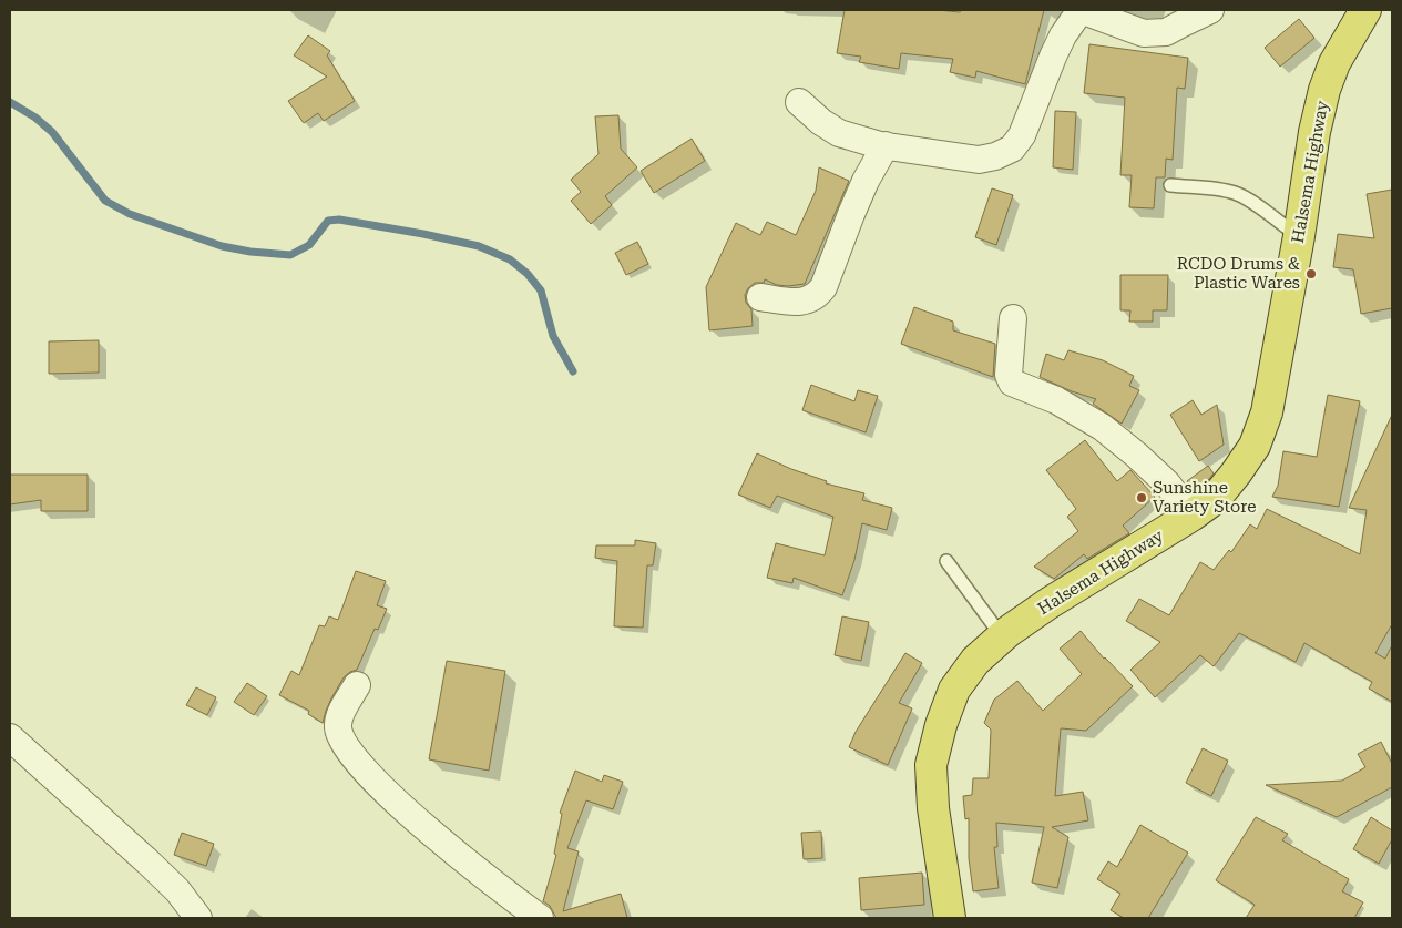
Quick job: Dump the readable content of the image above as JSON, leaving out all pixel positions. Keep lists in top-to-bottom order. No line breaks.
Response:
{"streets":{"highway":["Halsema Highway"]},"places":["RCDO Drums & Plastic Wares","Sunshine Variety Store"]}
